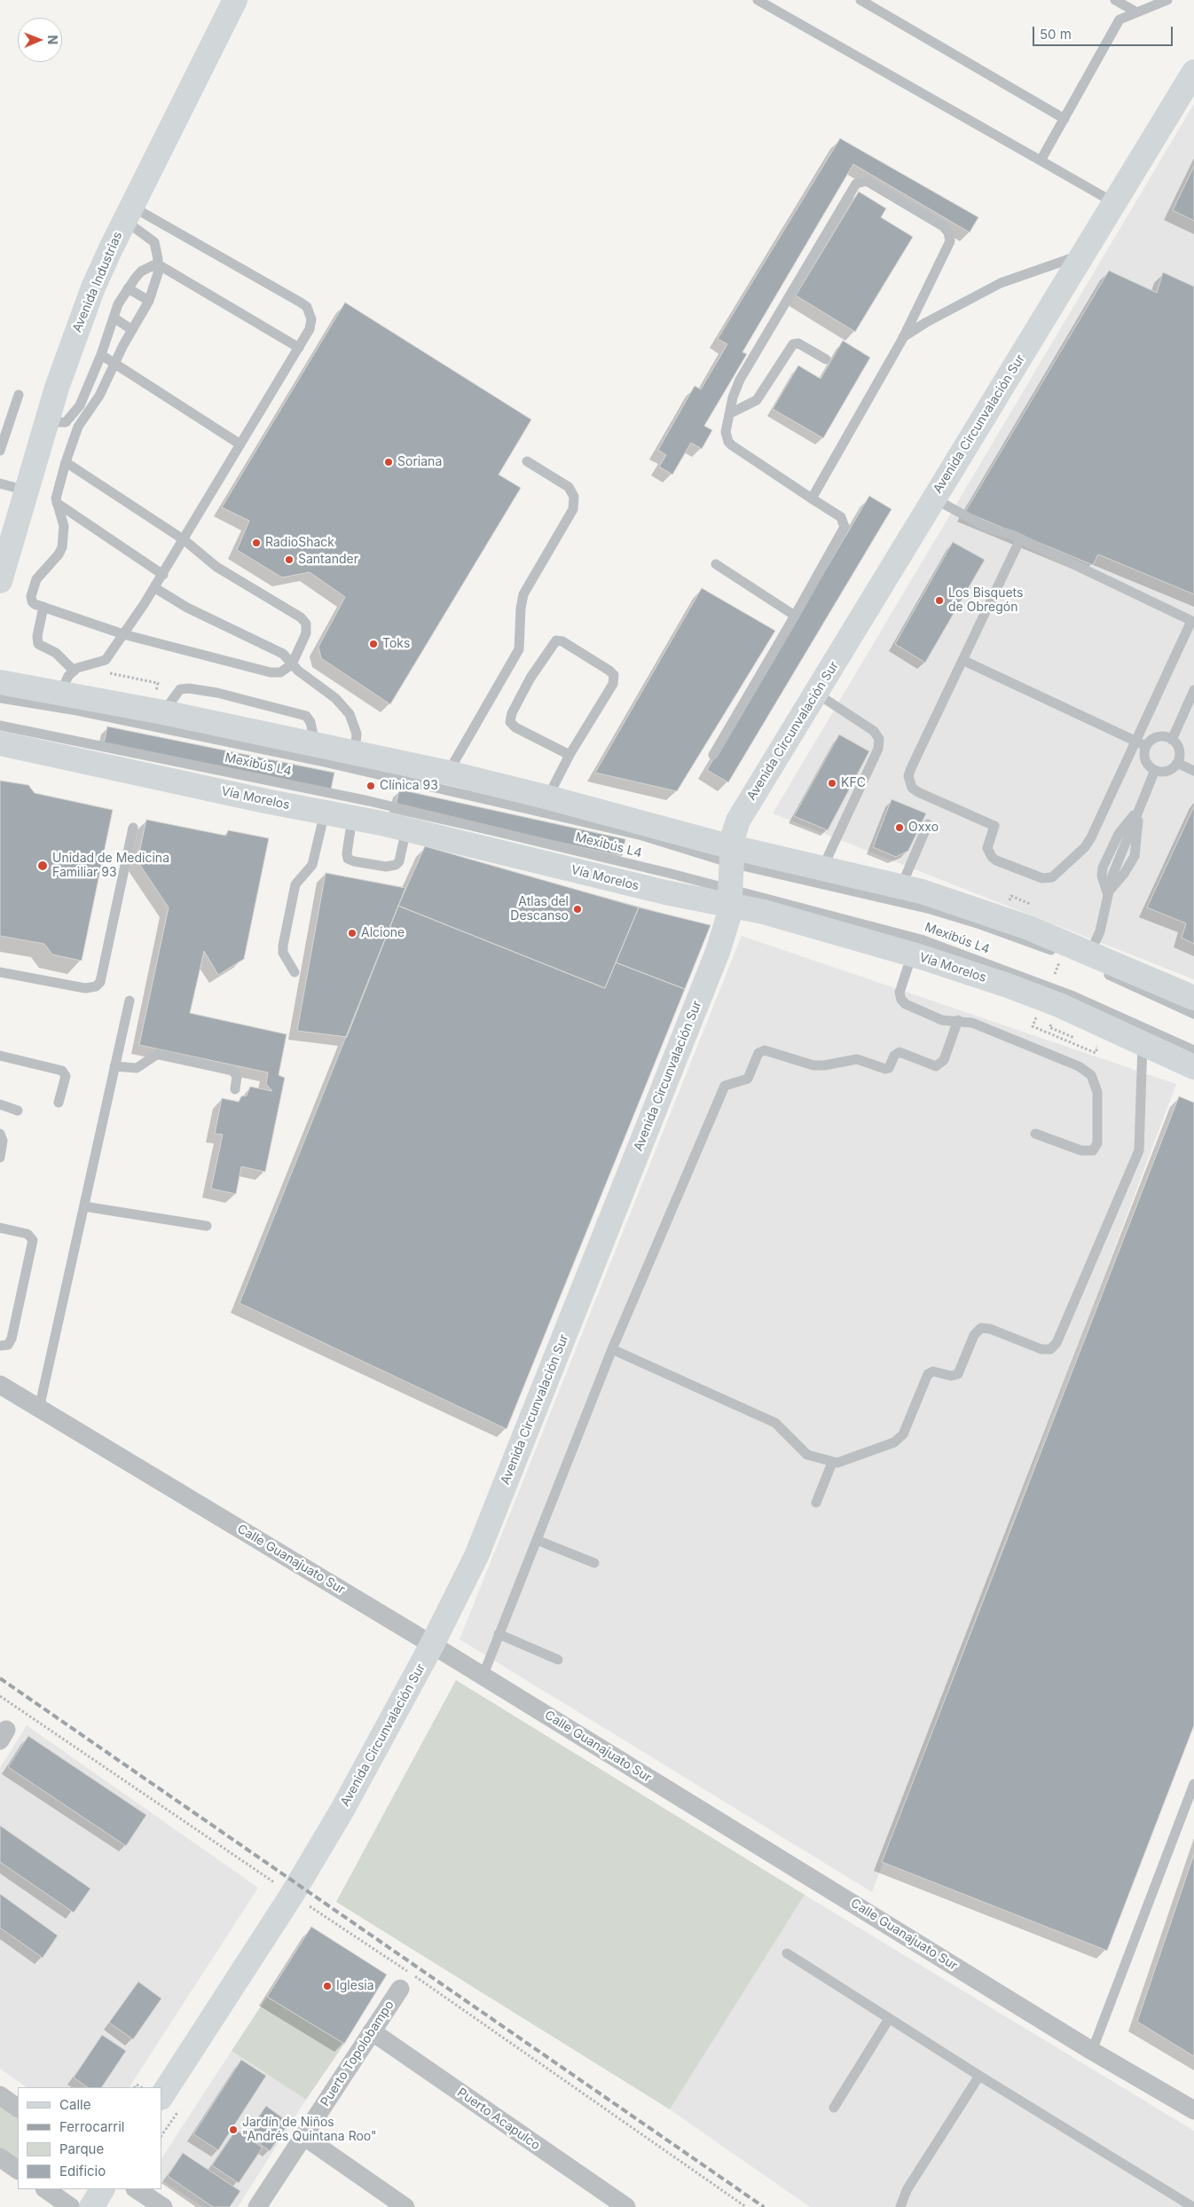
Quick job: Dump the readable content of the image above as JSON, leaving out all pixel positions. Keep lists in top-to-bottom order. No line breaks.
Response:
{"streets":{"main road":["Avenida Industrias","Avenida Circunvalación Sur","Vía Morelos"],"street":["Calle Guanajuato Sur","Puerto Topolobampo","Puerto Acapulco"],"lane":["Mexibús L4"]},"crossings":[["Avenida Circunvalación Sur","Mexibús L4"],["Avenida Circunvalación Sur","Vía Morelos"],["Avenida Circunvalación Sur","Calle Guanajuato Sur"],["Mexibús L4","Vía Morelos"],["Puerto Topolobampo","Puerto Acapulco"]],"places":["Soriana","RadioShack","Santander","Los Bisquets de Obregón","Toks","KFC","Clínica 93","Oxxo","Unidad de Medicina Familiar 93","Atlas del Descanso","Alcione","Iglesia","Jardín de Niños \"Andrés Quintana Roo\""],"legend":["Calle","Ferrocarril","Parque","Edificio"],"scale_bar":"50 m","north":"right"}
